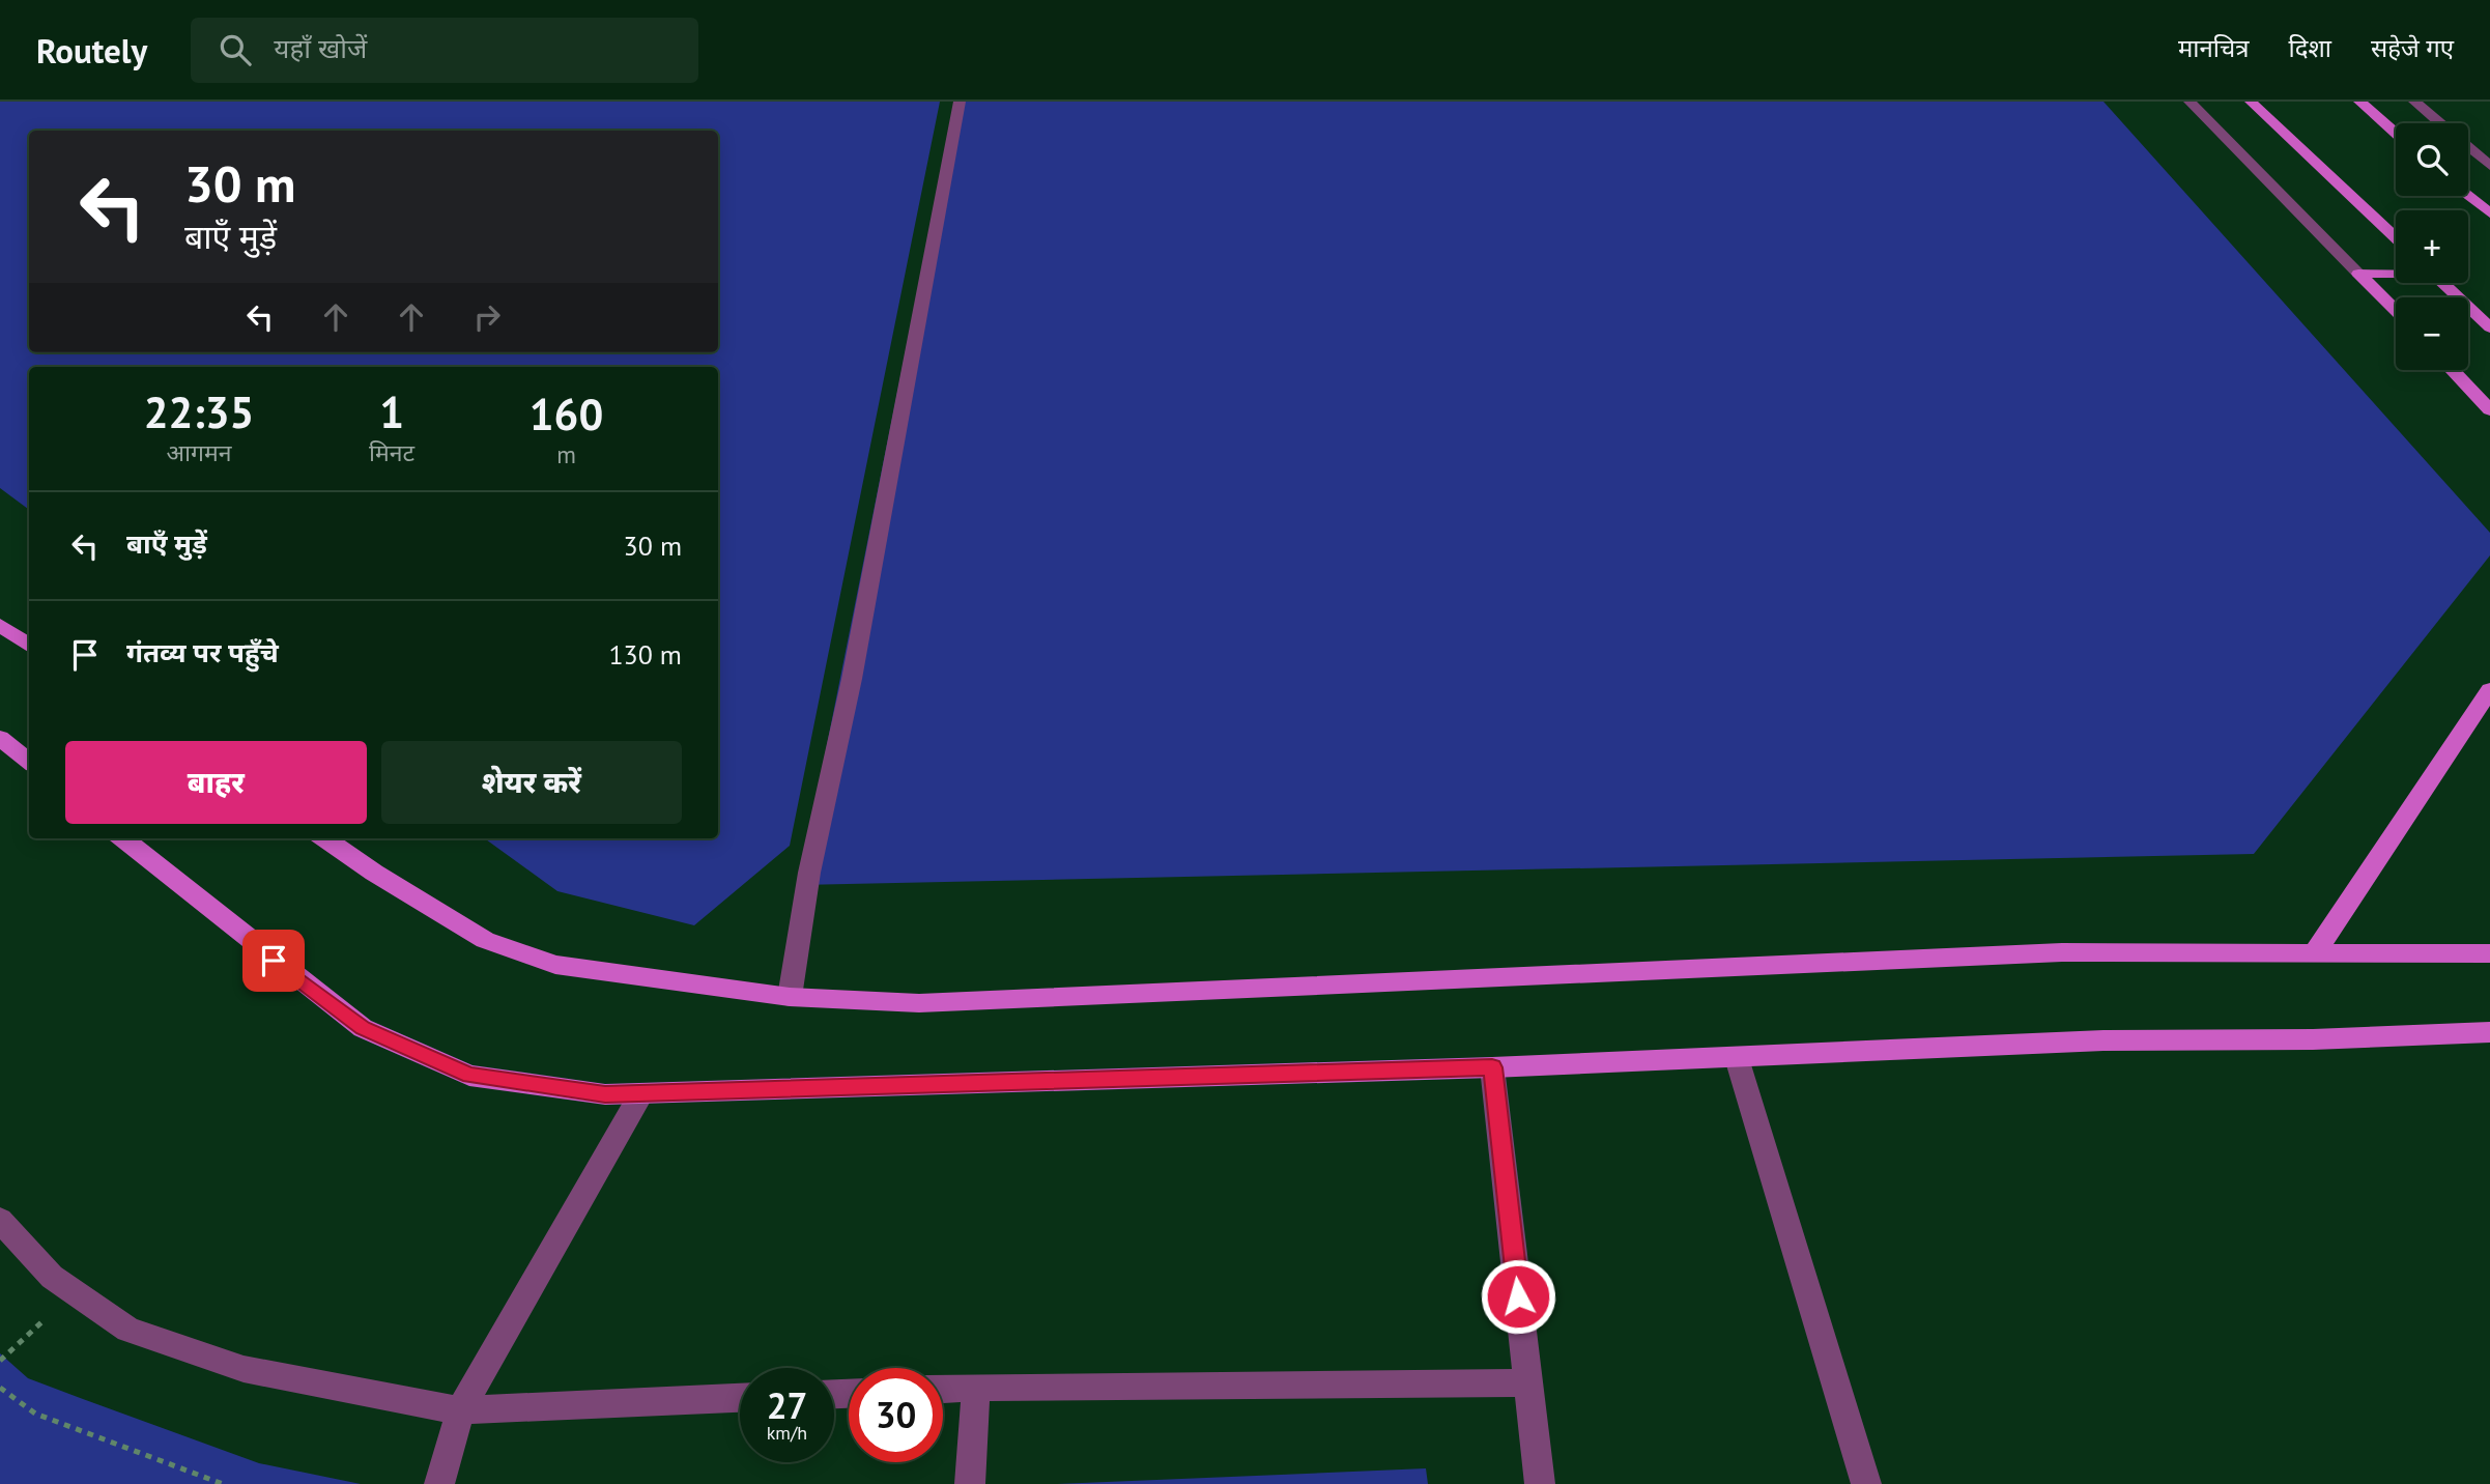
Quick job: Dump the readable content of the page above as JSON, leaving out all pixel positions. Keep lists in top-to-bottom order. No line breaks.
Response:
{"page":{"header":"Routely","search":"यहाँ खोजें","nav":["मानचित्र","दिशा","सहेजे गए"],"map_buttons":["+","−"],"turn":["30 m","बाएँ मुड़ें"],"eta":["22:35","आगमन","1","मिनट","160","m"],"list":[{"name":"बाएँ मुड़ें","value":"30 m"},{"name":"गंतव्य पर पहुँचे","value":"130 m"}],"buttons":["बाहर","शेयर करें"],"speed":"27 km/h","limit":"30"}}
